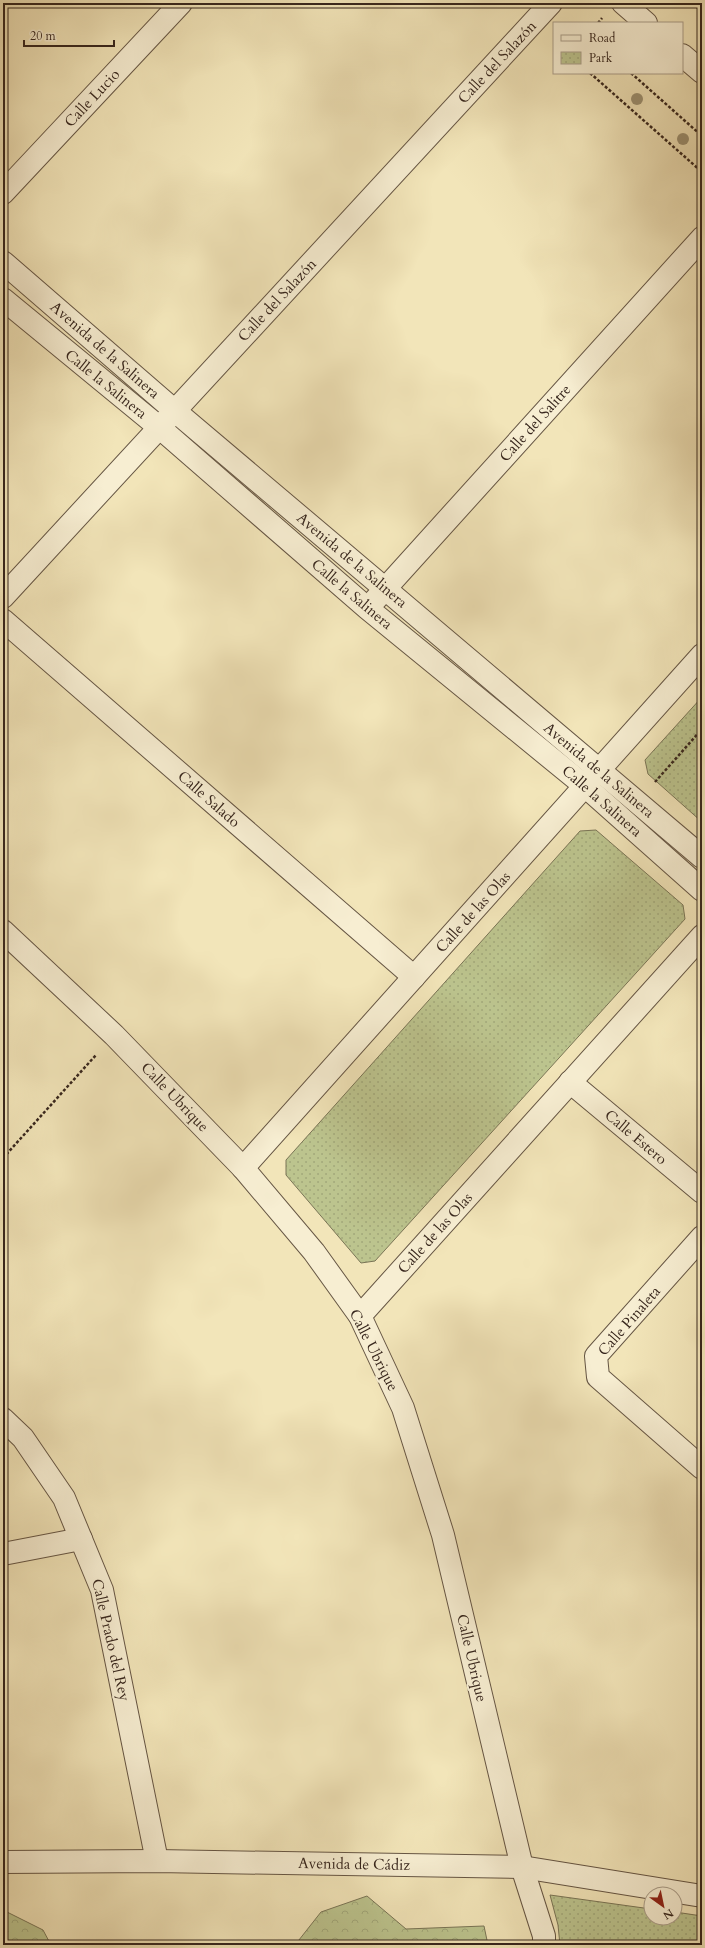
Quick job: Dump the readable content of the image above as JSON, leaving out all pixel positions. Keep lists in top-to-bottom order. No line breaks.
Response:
{"streets":{"street":["Calle del Salazón","Calle Lucio","Avenida de la Salinera","Calle la Salinera","Calle del Salitre","Calle Salado","Calle de las Olas","Calle Ubrique","Calle Estero","Calle Pinaleta","Calle Prado del Rey","Avenida de Cádiz"]},"crossings":[["Calle del Salazón","Avenida de la Salinera"],["Calle del Salazón","Calle la Salinera"],["Avenida de la Salinera","Calle del Salitre"],["Avenida de la Salinera","Calle de las Olas"],["Calle la Salinera","Calle del Salitre"],["Calle la Salinera","Calle de las Olas"],["Calle Salado","Calle de las Olas"],["Calle de las Olas","Calle Ubrique"],["Calle de las Olas","Calle Estero"],["Calle Ubrique","Avenida de Cádiz"],["Calle Prado del Rey","Avenida de Cádiz"]],"legend":["Road","Park"],"scale_bar":"20 m","north":"bottom right"}
